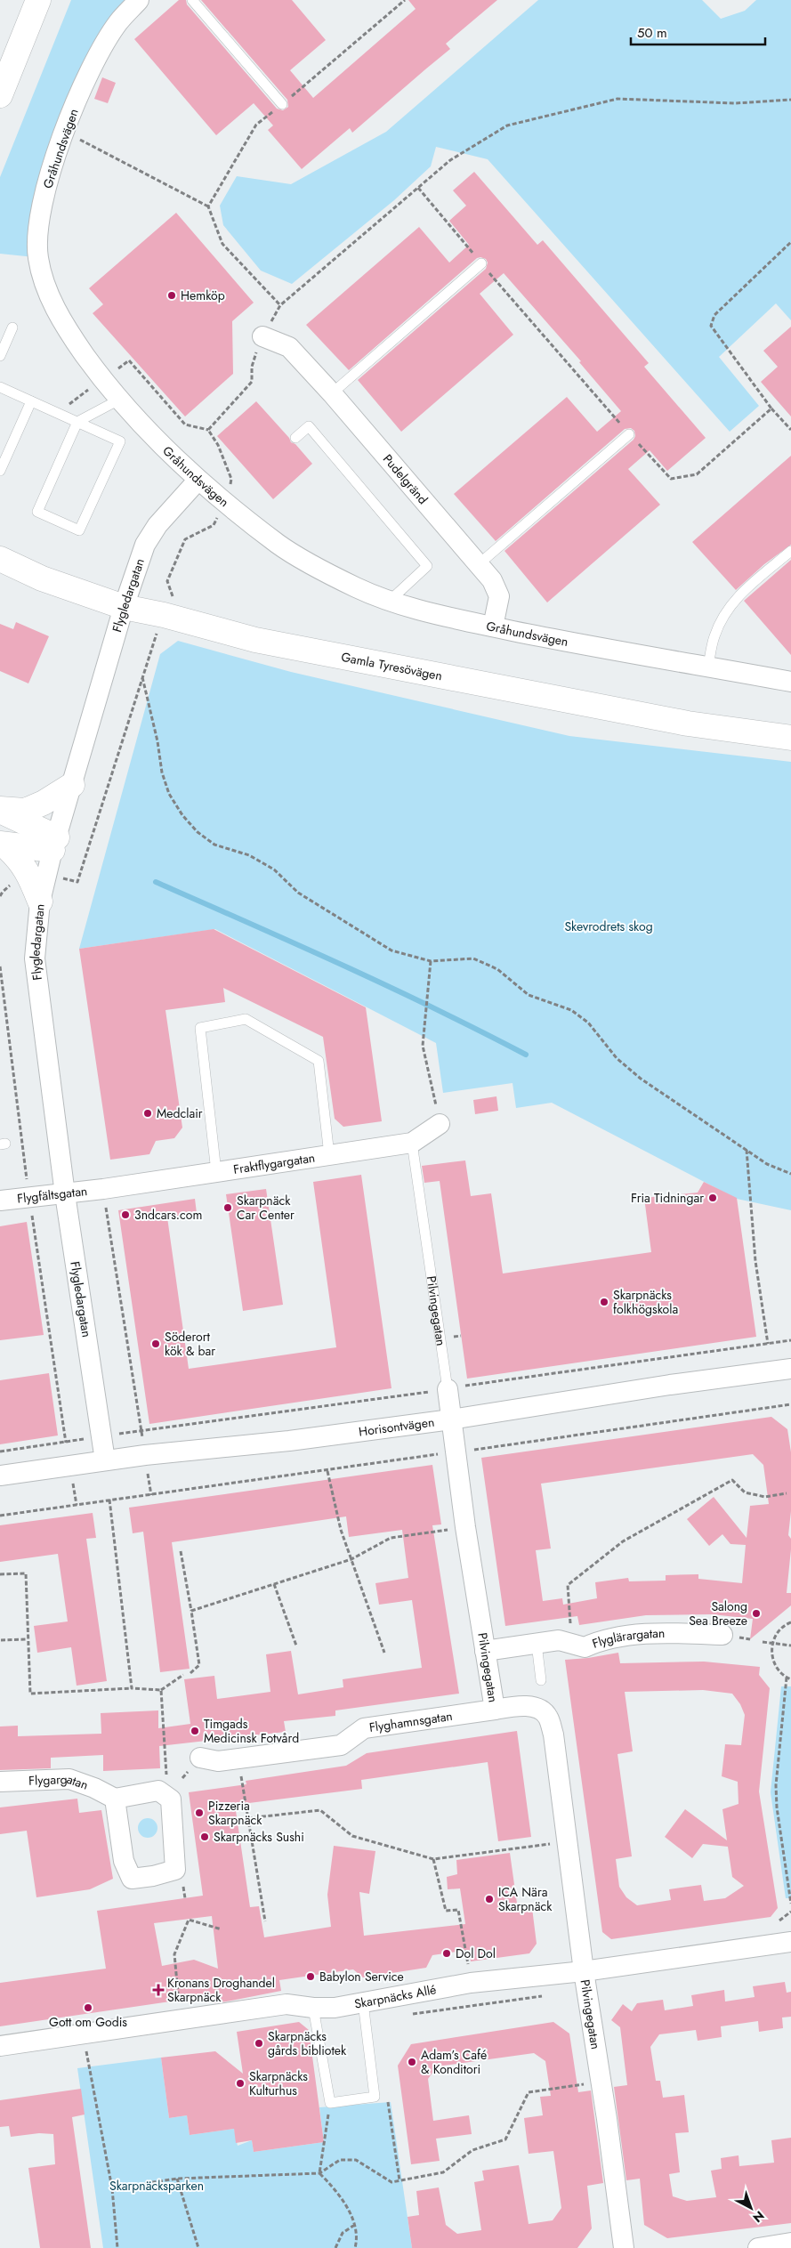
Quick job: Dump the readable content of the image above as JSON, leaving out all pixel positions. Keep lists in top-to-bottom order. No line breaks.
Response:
{"streets":{"main road":["Gamla Tyresövägen"],"street":["Gråhundsvägen","Pudelgränd","Flygledargatan","Fraktflygargatan","Flygfältsgatan","Pilvingegatan","Horisontvägen","Flyglärargatan","Flyghamnsgatan","Flygargatan","Skarpnäcks Allé"]},"crossings":[["Gråhundsvägen","Pudelgränd"],["Gråhundsvägen","Flygledargatan"],["Flygledargatan","Gamla Tyresövägen"],["Flygledargatan","Flygfältsgatan"],["Flygledargatan","Horisontvägen"],["Fraktflygargatan","Flygfältsgatan"],["Fraktflygargatan","Pilvingegatan"],["Pilvingegatan","Horisontvägen"],["Pilvingegatan","Flyglärargatan"],["Pilvingegatan","Flyghamnsgatan"],["Pilvingegatan","Skarpnäcks Allé"]],"parks":["Skevrodrets skog","Skarpnäcksparken"],"places":{"other":["Hemköp","Medclair","Fria Tidningar","Skarpnäck Car Center","3ndcars.com","Skarpnäcks folkhögskola","Söderort kök & bar","Salong Sea Breeze","Timgads Medicinsk Fotvård","Pizzeria Skarpnäck","Skarpnäcks Sushi","ICA Nära Skarpnäck","Dol Dol","Babylon Service","Gott om Godis","Skarpnäcks gårds bibliotek","Adam’s Café & Konditori","Skarpnäcks Kulturhus"],"health":["Kronans Droghandel Skarpnäck"]},"scale_bar":"50 m","north":"bottom right"}
